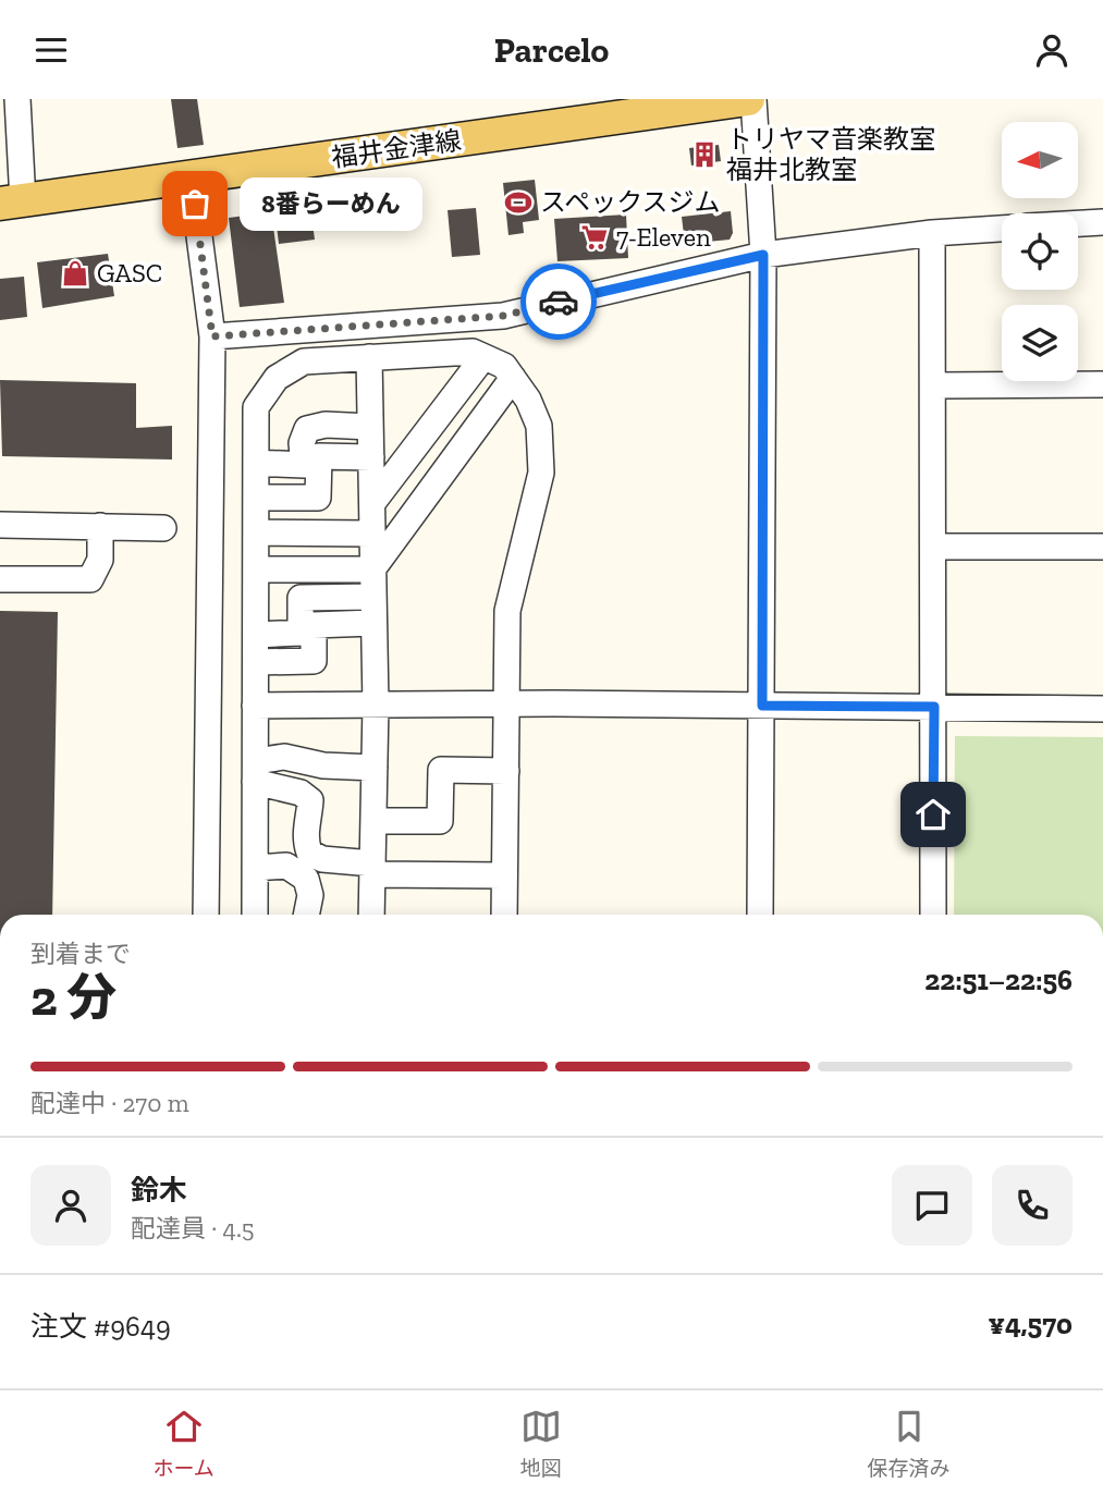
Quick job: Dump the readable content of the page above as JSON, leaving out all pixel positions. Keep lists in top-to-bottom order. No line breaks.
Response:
{"streets":{"main road":["福井金津線"]},"places":{"building":["トリヤマ音楽教室 福井北教室"],"sports":["スペックスジム"],"other":["8番らーめん"],"supermarket":["7-Eleven"],"shop":["GASC"]},"north":"left","page":{"header":"Parcelo","bubble":"8番らーめん","heading":["2 分","到着まで","22:51–22:56"],"panel":["鈴木","配達員 · 4.5","注文 #9649","¥4,570"],"bar":"配達中 · 270 m","tabs":["ホーム","地図","保存済み"]}}
